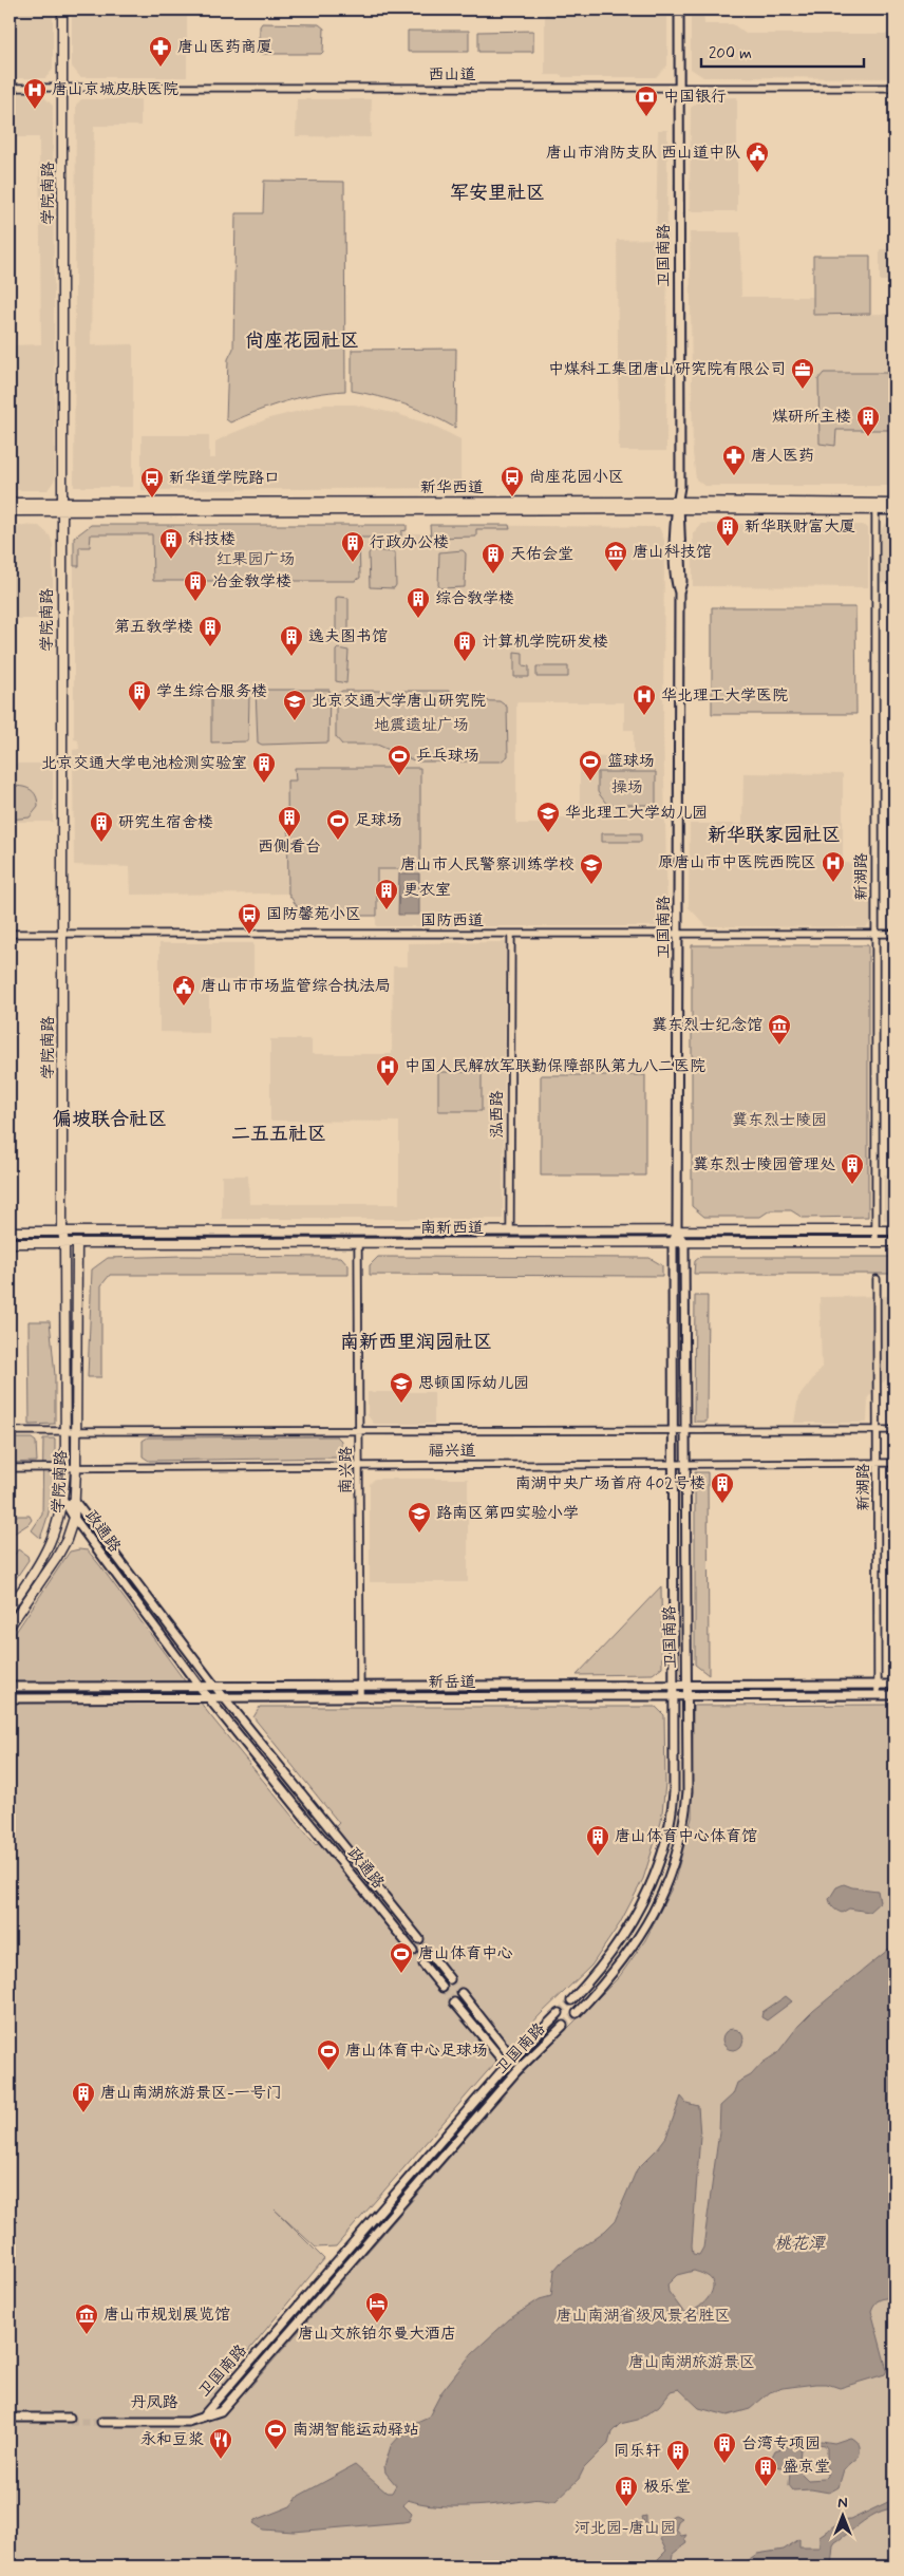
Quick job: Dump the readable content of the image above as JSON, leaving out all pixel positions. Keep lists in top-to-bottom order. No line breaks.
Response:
{"streets":{"main road":["学院南路","卫国南路","新华西道","南新西道","政通路","新岳道","丹凤路"],"street":["西山道","新湖路","国防西道","泓西路","福兴道","南兴路"]},"crossings":[["西山道","学院南路"],["西山道","卫国南路"],["学院南路","新华西道"],["学院南路","国防西道"],["学院南路","南新西道"],["学院南路","福兴道"],["学院南路","政通路"],["卫国南路","新华西道"],["卫国南路","国防西道"],["卫国南路","南新西道"],["卫国南路","福兴道"],["卫国南路","新岳道"],["卫国南路","丹凤路"],["新华西道","新湖路"],["新湖路","国防西道"],["新湖路","南新西道"],["新湖路","福兴道"],["新湖路","新岳道"],["国防西道","泓西路"],["泓西路","南新西道"],["南新西道","南兴路"],["福兴道","南兴路"],["南兴路","新岳道"],["政通路","新岳道"]],"districts":["军安里社区","尚座花园社区","新华联家园社区","偏坡联合社区","二五五社区","南新西里润园社区"],"water":["桃花潭"],"parks":["红果园广场","地震遗址广场","操场","冀东烈士陵园","唐山南湖省级风景名胜区","唐山南湖旅游景区","河北园-唐山园"],"places":{"pharmacy":["唐山医药商厦","唐人医药"],"hospital":["唐山京城皮肤医院","华北理工大学医院","原唐山市中医院西院区","中国人民解放军联勤保障部队第九八二医院"],"bank":["中国银行"],"public building":["唐山市消防支队 西山道中队","唐山市市场监管综合执法局"],"office":["中煤科工集团唐山研究院有限公司"],"building":["煤研所主楼","新华联财富大厦","科技楼","行政办公楼","天佑会堂","冶金教学楼","综合教学楼","第五教学楼","逸夫图书馆","计算机学院研发楼","学生综合服务楼","北京交通大学电池检测实验室","西侧看台","研究生宿舍楼","更衣室","冀东烈士陵园管理处","南湖中央广场首府 402号楼","唐山体育中心体育馆","唐山南湖旅游景区-一号门","台湾专项园","同乐轩","盛京堂","极乐堂"],"bus stop":["尚座花园小区","新华道学院路口","国防馨苑小区"],"museum":["唐山科技馆","冀东烈士纪念馆","唐山市规划展览馆"],"school or university":["北京交通大学唐山研究院","华北理工大学幼儿园","唐山市人民警察训练学校","思顿国际幼儿园","路南区第四实验小学"],"sports":["乒乓球场","篮球场","足球场","唐山体育中心","唐山体育中心足球场","南湖智能运动驿站"],"hotel":["唐山文旅铂尔曼大酒店"],"restaurant":["永和豆浆"]},"scale_bar":"200 m","north":"top"}
